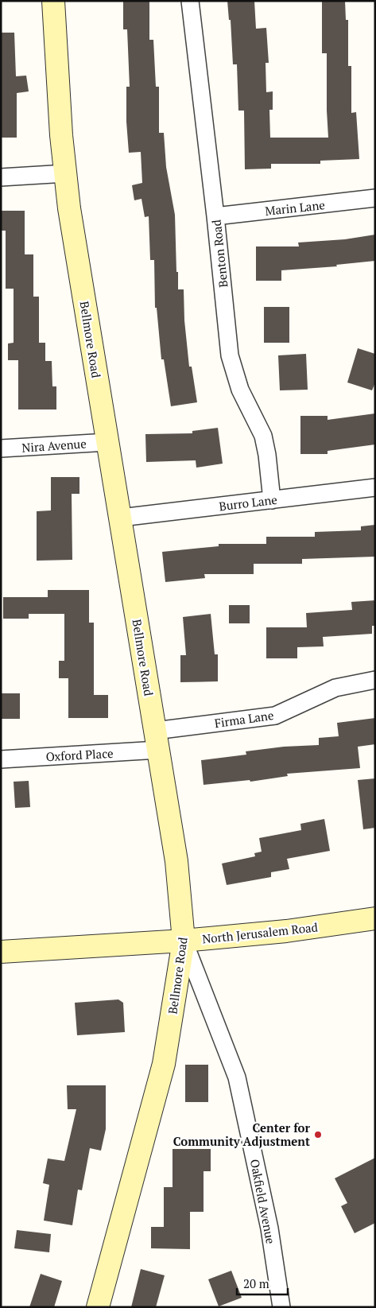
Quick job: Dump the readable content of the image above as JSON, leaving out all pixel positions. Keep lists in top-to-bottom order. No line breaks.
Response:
{"streets":{"main road":["Bellmore Road","North Jerusalem Road"],"street":["Marin Lane","Benton Road","Nira Avenue","Burro Lane","Firma Lane","Oxford Place","Oakfield Avenue"]},"crossings":[["Marin Lane","Benton Road"],["Benton Road","Burro Lane"],["Bellmore Road","Nira Avenue"],["Bellmore Road","Burro Lane"],["Bellmore Road","Firma Lane"],["Bellmore Road","Oxford Place"],["Bellmore Road","North Jerusalem Road"],["Bellmore Road","Oakfield Avenue"],["Firma Lane","Oxford Place"],["North Jerusalem Road","Oakfield Avenue"]],"places":["Center for Community Adjustment"],"scale_bar":"20 m"}
